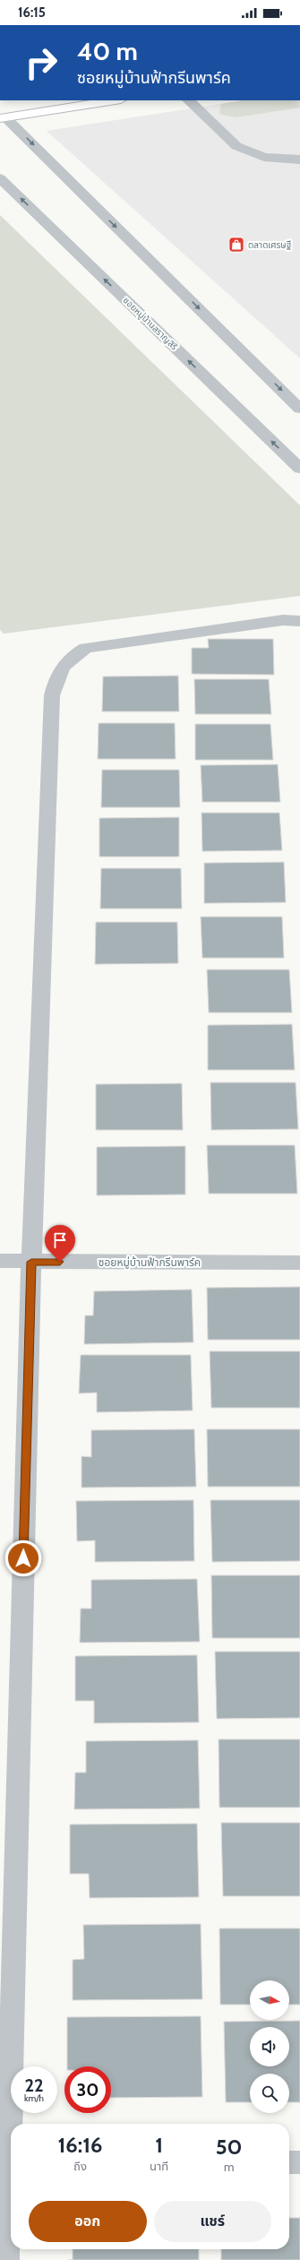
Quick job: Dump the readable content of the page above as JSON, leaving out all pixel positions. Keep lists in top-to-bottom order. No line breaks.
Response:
{"streets":{"street":["ซอยหมู่บ้านสราญสิริ","ซอยหมู่บ้านฟ้ากรีนพาร์ค"]},"places":{"shop":["ตลาดเศรษฐี"]},"north":"right","page":{"status":"16:15","turn":["40 m","ซอยหมู่บ้านฟ้ากรีนพาร์ค"],"speed":"22 km/h","limit":"30","eta":["16:16","ถึง","1","นาที","50","m"],"buttons":["ออก","แชร์"]}}
